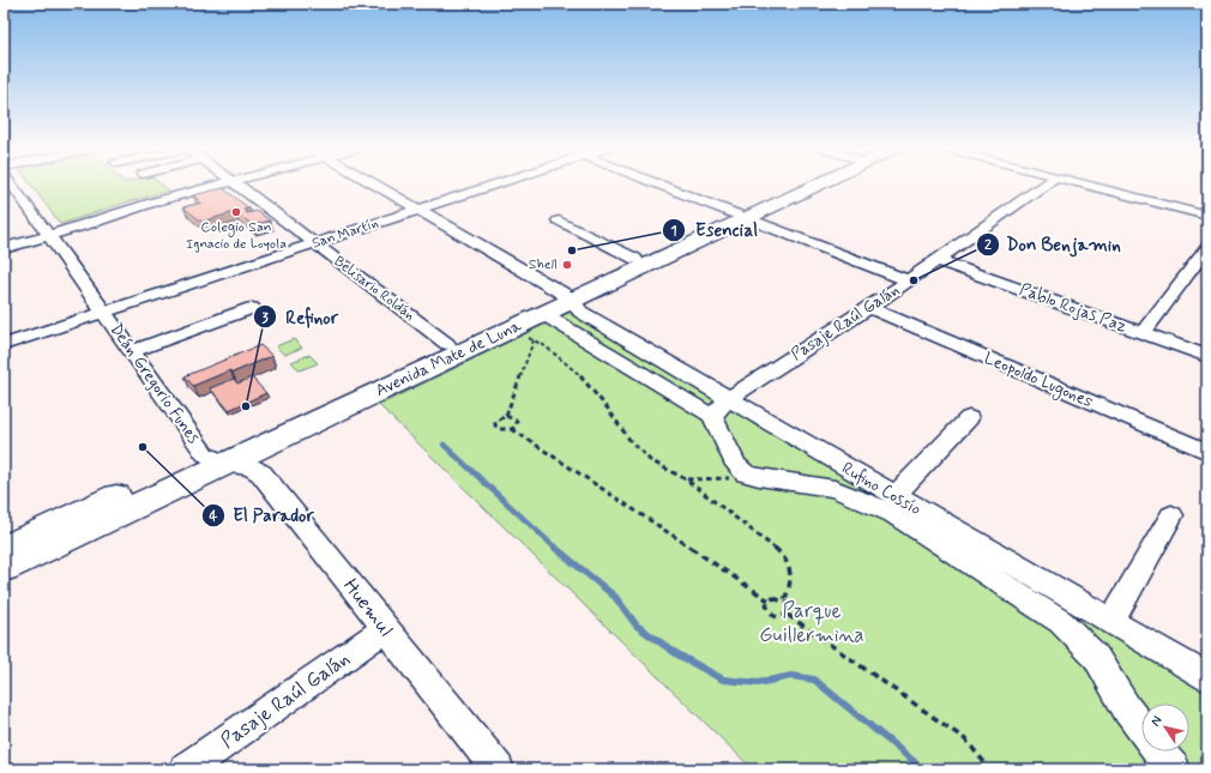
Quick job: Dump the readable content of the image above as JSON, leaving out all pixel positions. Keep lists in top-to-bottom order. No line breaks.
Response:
{"streets":{"main road":["Avenida Mate de Luna"],"street":["San Martín","Belisario Roldán","Pablo Rojas Paz","Pasaje Raúl Galán","Leopoldo Lugones","Deán Gregorio Funes","Rufino Cossío","Huemul"]},"crossings":[["San Martín","Belisario Roldán"],["San Martín","Deán Gregorio Funes"],["San Martín","Rufino Cossío"],["Belisario Roldán","Avenida Mate de Luna"],["Pablo Rojas Paz","Pasaje Raúl Galán"],["Pasaje Raúl Galán","Leopoldo Lugones"],["Pasaje Raúl Galán","Rufino Cossío"],["Pasaje Raúl Galán","Huemul"],["Avenida Mate de Luna","Deán Gregorio Funes"],["Avenida Mate de Luna","Rufino Cossío"],["Avenida Mate de Luna","Huemul"],["Deán Gregorio Funes","Huemul"]],"parks":["Parque Guillermina"],"places":["Colegio San Ignacio de Loyola","Esencial","Shell","Don Benjamin","Refinor","El Parador"],"north":"top left"}
